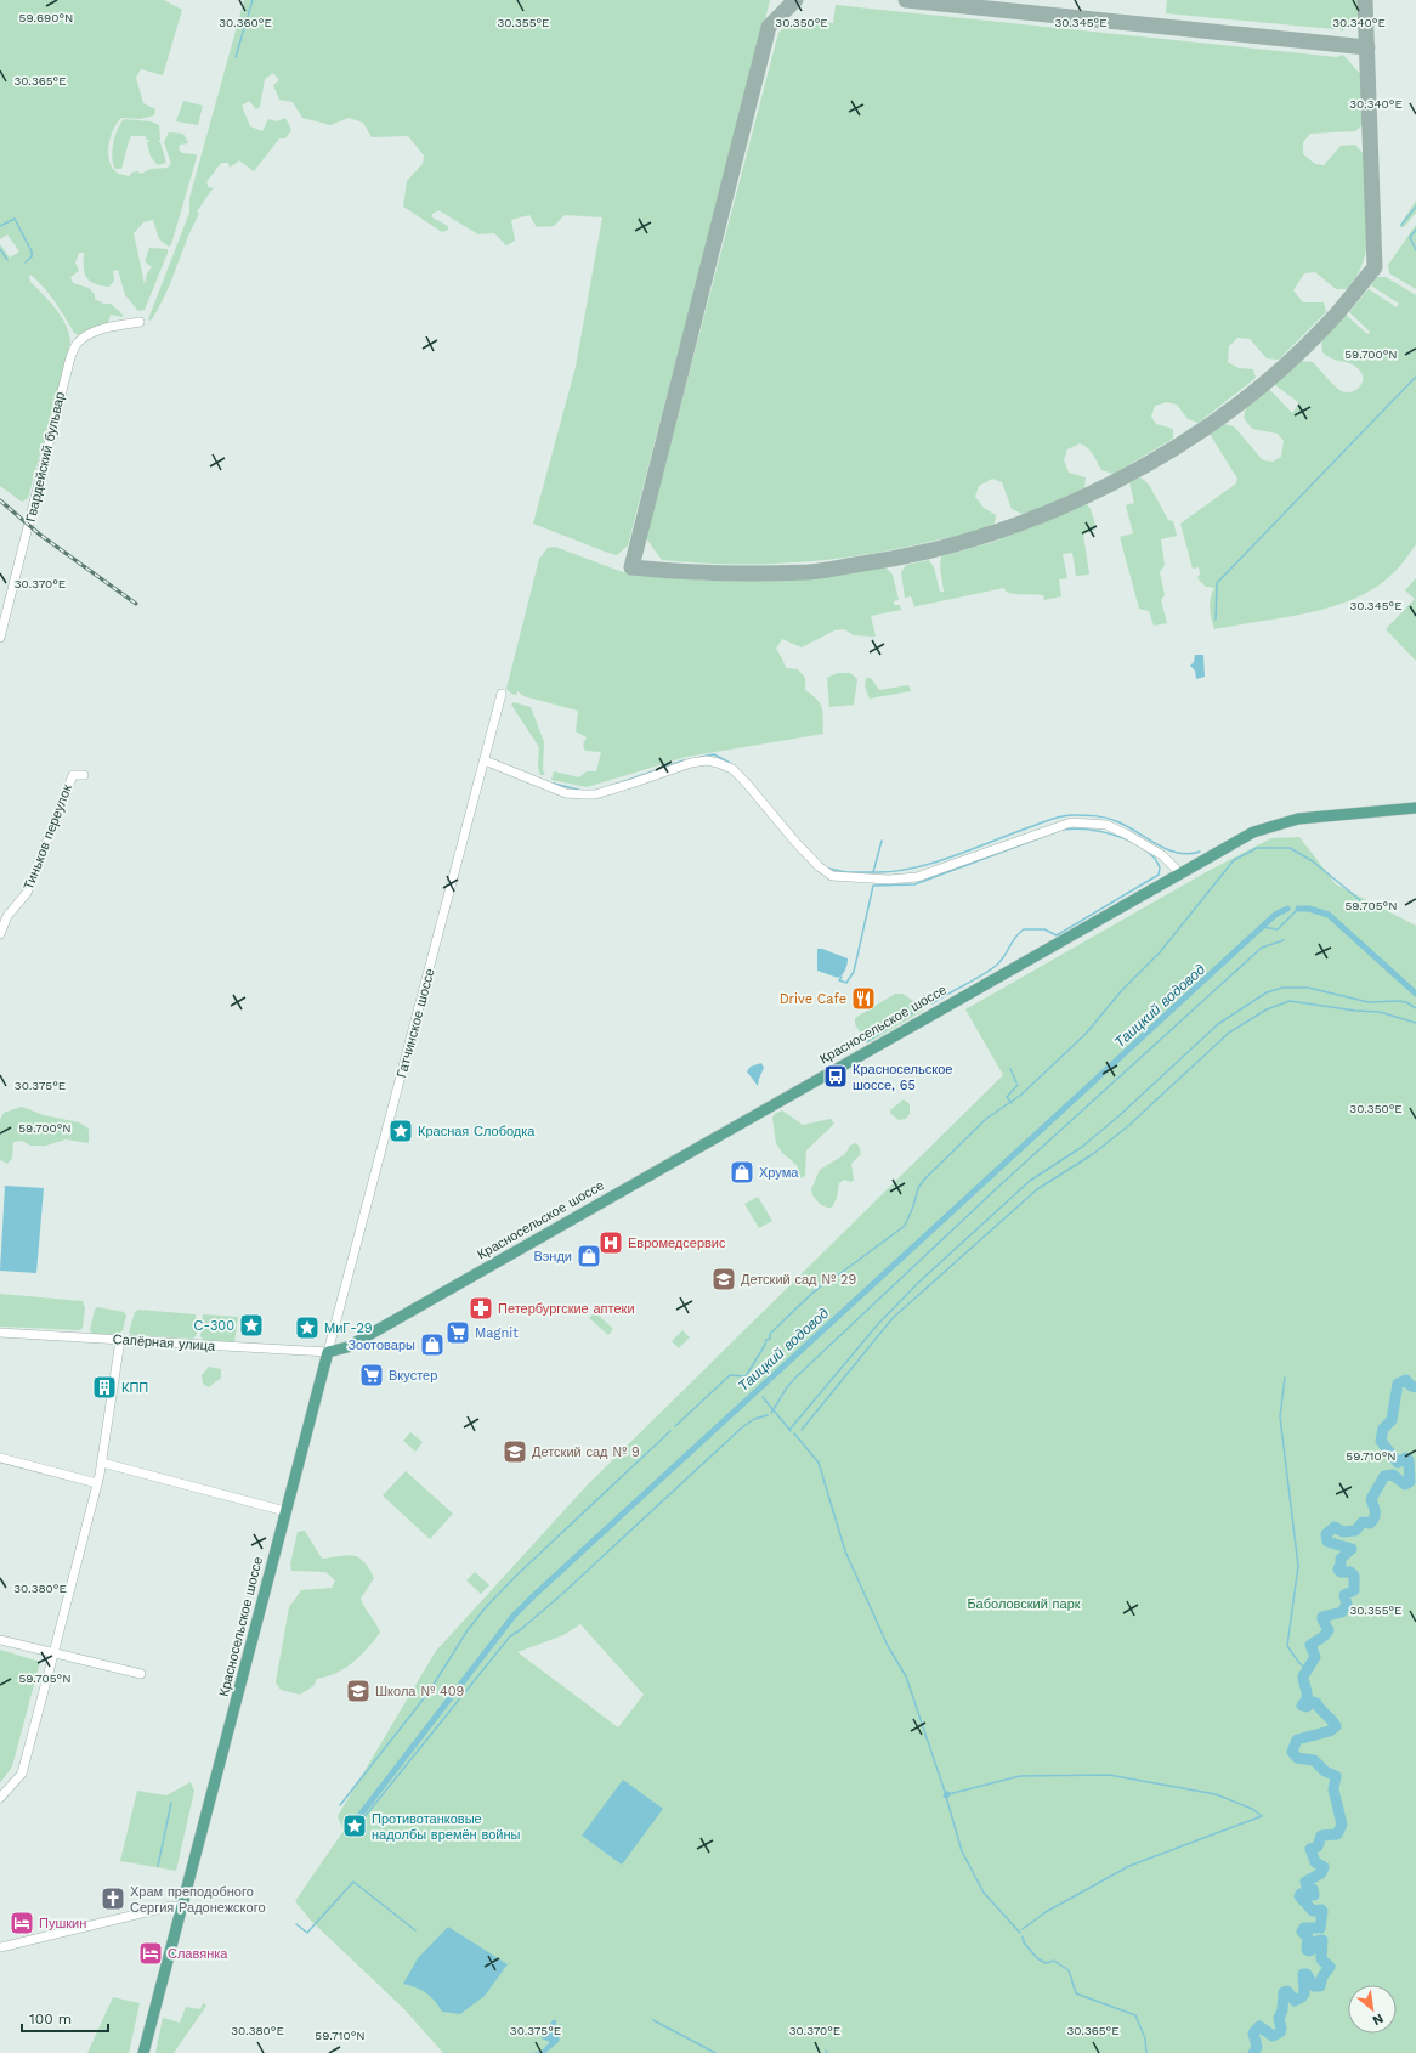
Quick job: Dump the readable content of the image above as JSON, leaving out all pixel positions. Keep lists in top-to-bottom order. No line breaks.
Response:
{"streets":{"main road":["Красносельское шоссе"],"street":["Гвардейский бульвар","Тиньков переулок","Гатчинское шоссе","Сапёрная улица"]},"crossings":[["Гатчинское шоссе","Красносельское шоссе"],["Гатчинское шоссе","Сапёрная улица"],["Красносельское шоссе","Сапёрная улица"]],"water":["Таицкий водовод"],"parks":["Баболовский парк"],"places":{"restaurant":["Drive Cafe"],"bus stop":["Красносельское шоссе, 65"],"place":["Красная Слободка","С-300","МиГ-29","Противотанковые надолбы времён войны"],"shop":["Хрума","Вэнди","Зоотовары"],"hospital":["Евромедсервис"],"school or university":["Детский сад № 29","Детский сад № 9","Школа № 409"],"pharmacy":["Петербургские аптеки"],"supermarket":["Magnit","Вкустер"],"building":["КПП"],"church":["Храм преподобного Сергия Радонежского"],"hotel":["Пушкин","Славянка"]},"scale_bar":"100 m","north":"bottom right","coordinates":["59.690°N","30.360°E","30.355°E","30.350°E","30.345°E","30.340°E","30.365°E","59.700°N","30.370°E","59.705°N","30.375°E","59.710°N","30.380°E"]}
